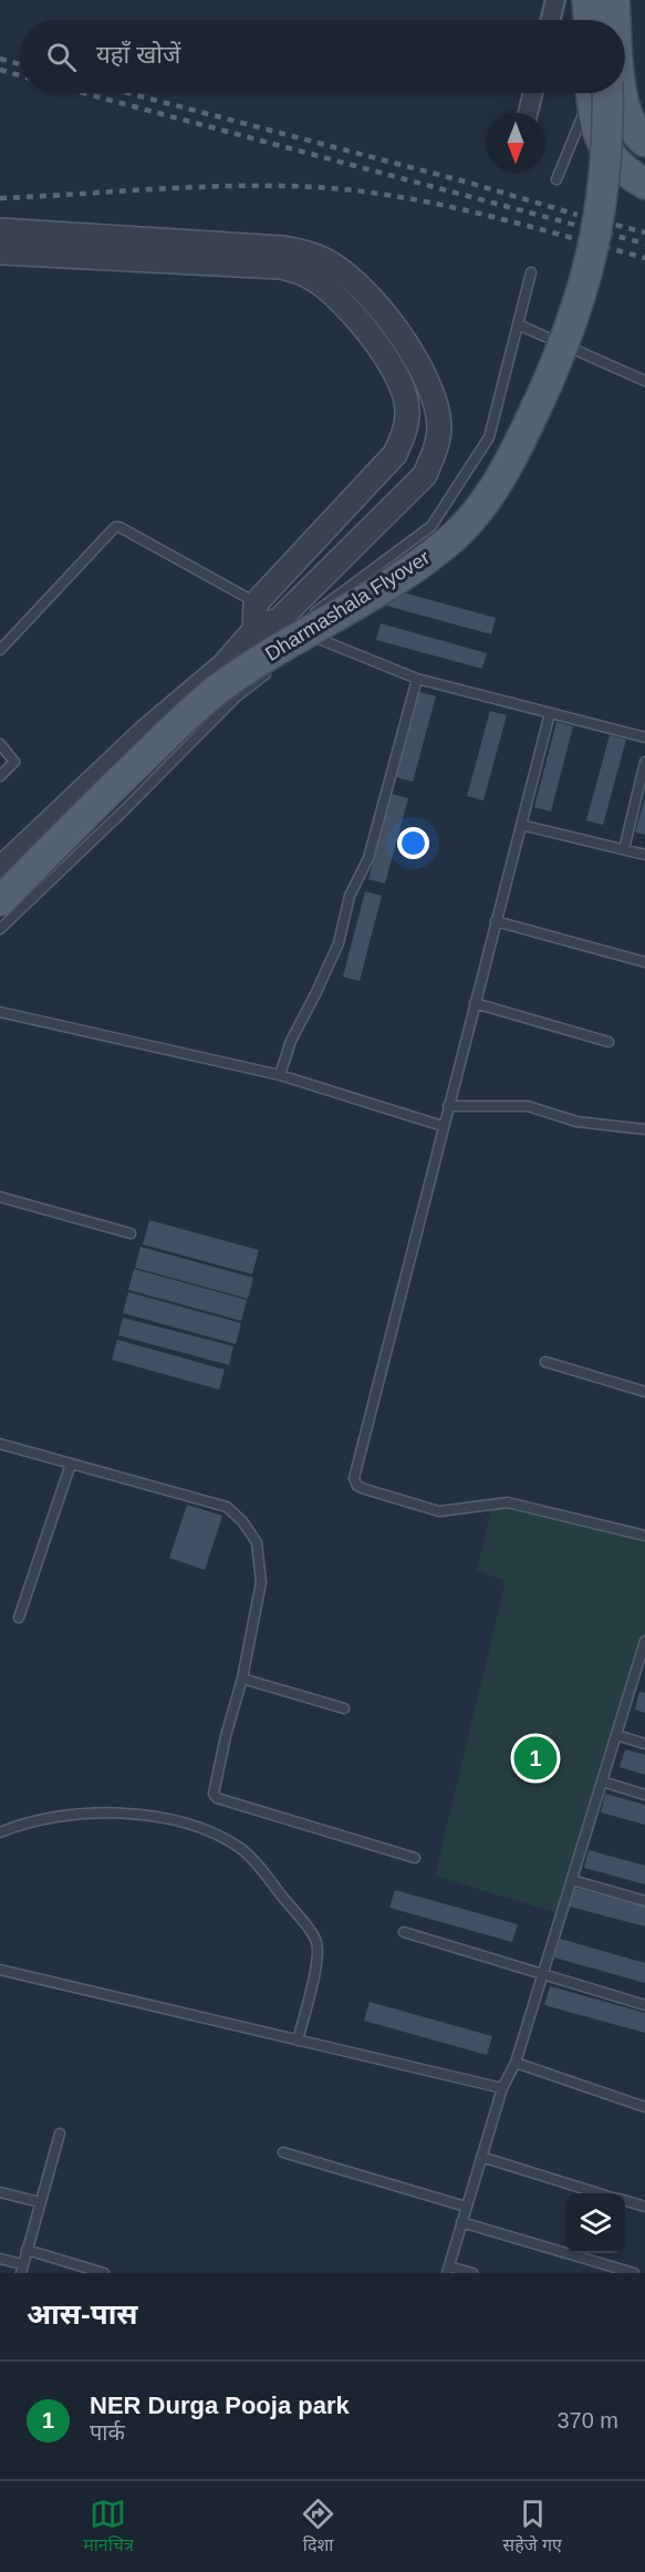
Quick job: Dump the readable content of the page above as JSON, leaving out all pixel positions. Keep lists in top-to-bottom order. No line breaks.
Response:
{"streets":{"main road":["Dharmashala Flyover"]},"north":"bottom","page":{"search":"यहाँ खोजें","pins":"1","heading":"आस-पास","list":[{"mark":"1","name":"NER Durga Pooja park","note":"पार्क","value":"370 m"}],"nav":["मानचित्र","दिशा","सहेजे गए"]}}
